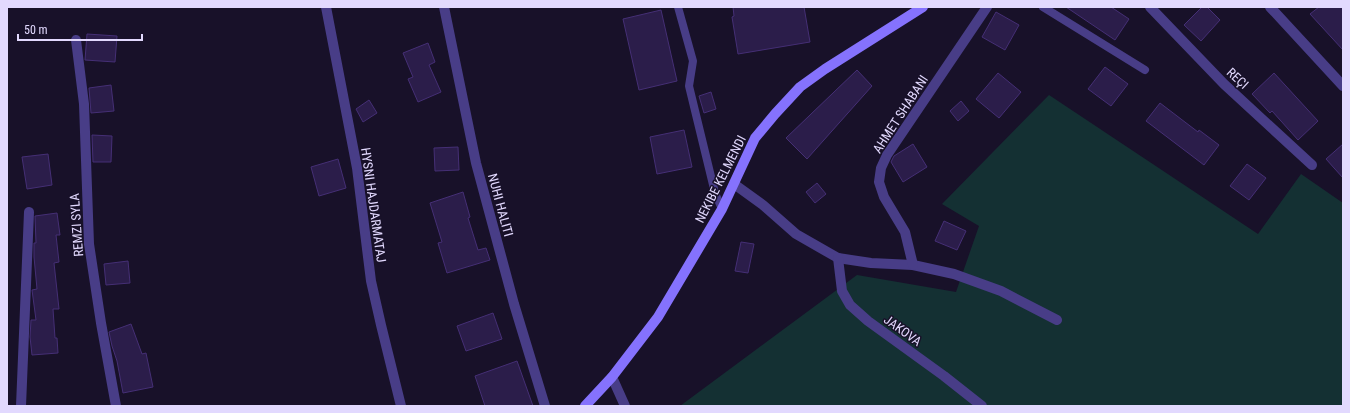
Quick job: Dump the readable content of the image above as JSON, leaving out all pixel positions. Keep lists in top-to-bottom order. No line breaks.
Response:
{"streets":{"street":["REÇI","AHMET SHABANI","NEKIBE KELMENDI","HYSNI HAJDARMATAJ","NUHI HALITI","REMZI SYLA","JAKOVA"]},"scale_bar":"50 m"}
